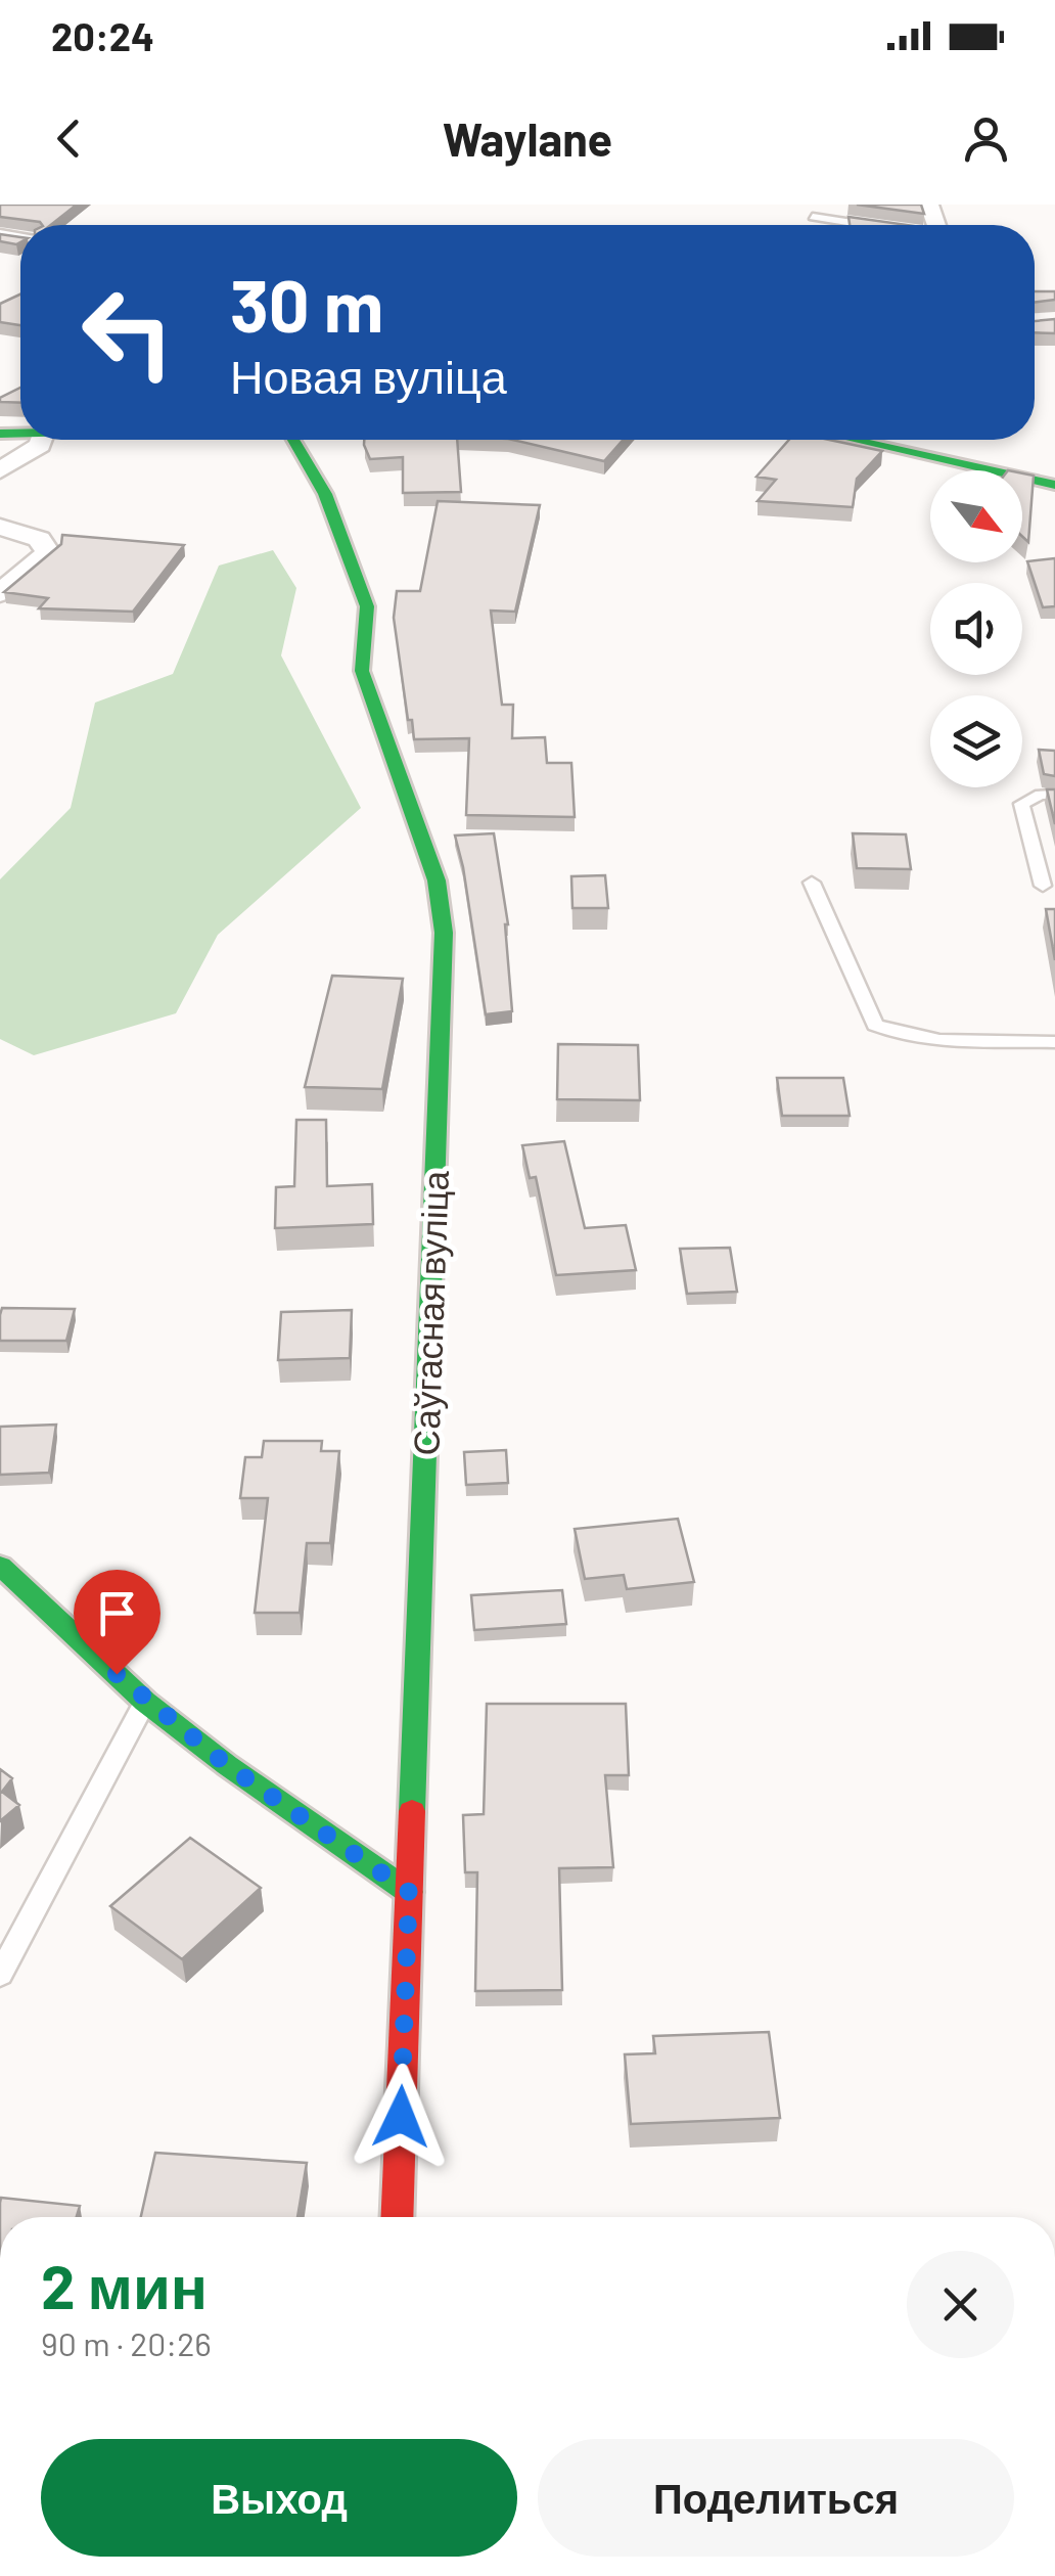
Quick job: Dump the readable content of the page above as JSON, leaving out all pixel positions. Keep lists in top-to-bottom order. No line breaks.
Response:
{"streets":{"street":["Саўгасная вуліца"]},"north":"bottom right","page":{"status":"20:24","header":"Waylane","turn":["30 m","Новая вуліца"],"heading":["2 мин","90 m · 20:26"],"buttons":["Выход","Поделиться"]}}
